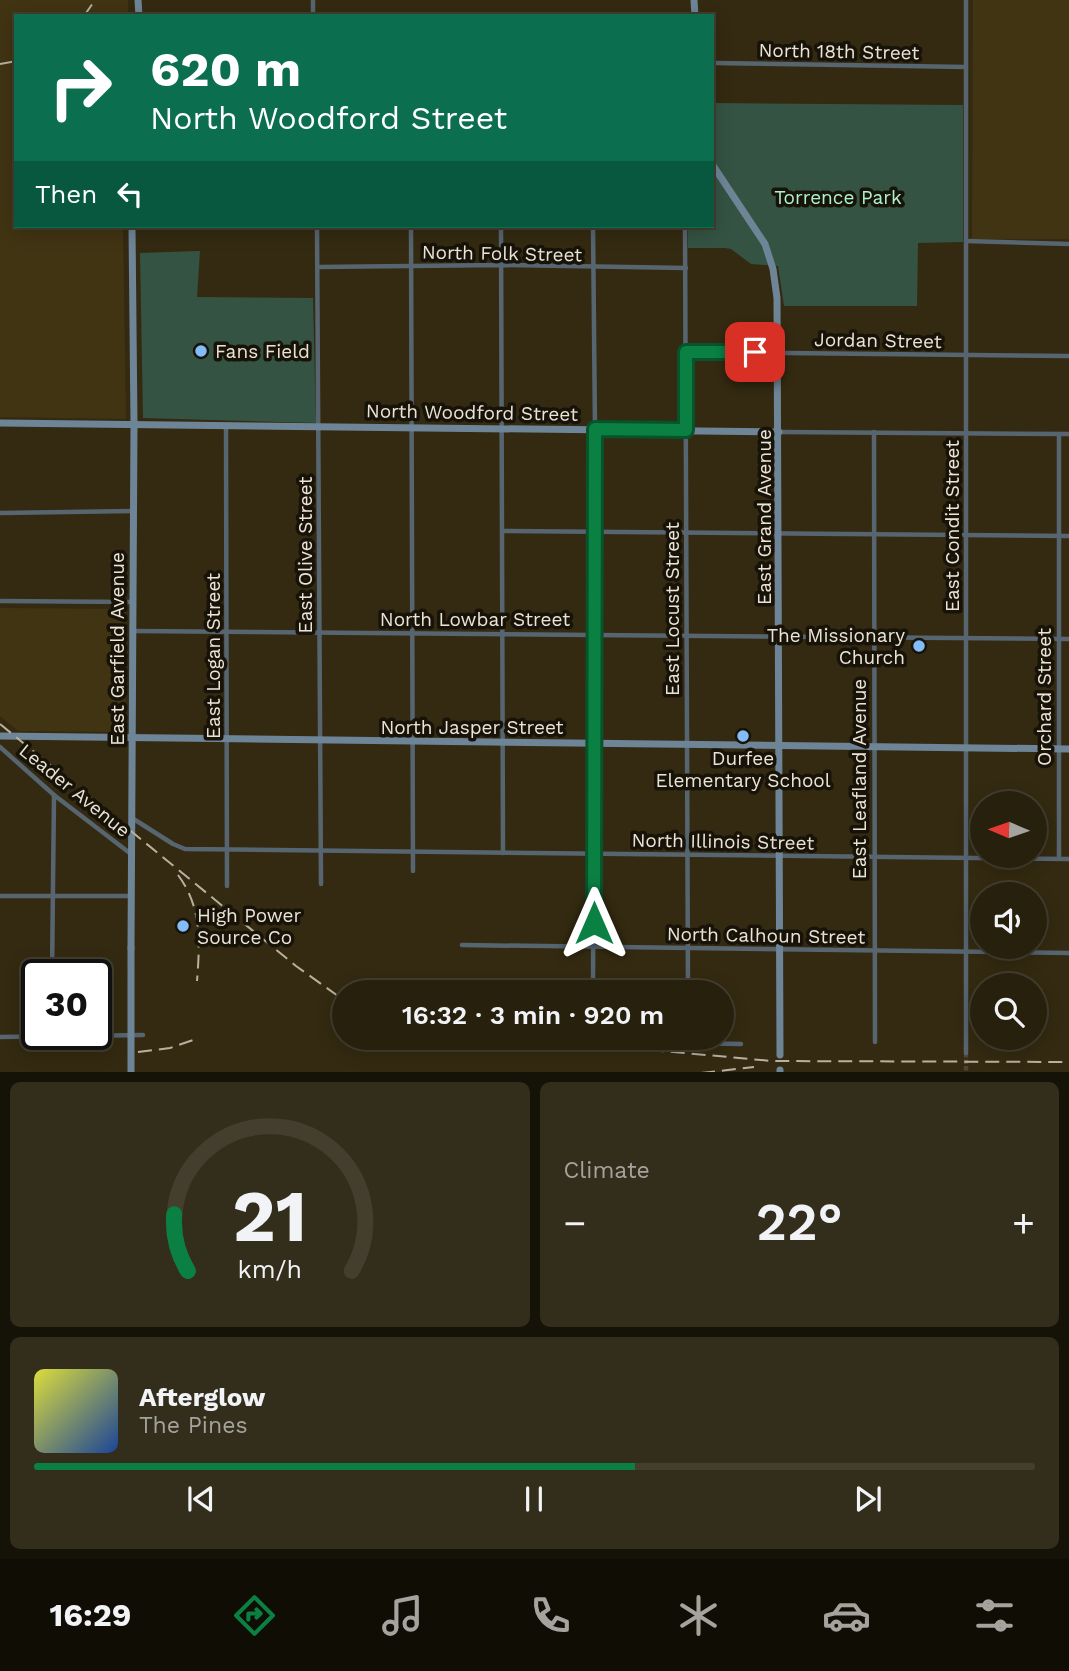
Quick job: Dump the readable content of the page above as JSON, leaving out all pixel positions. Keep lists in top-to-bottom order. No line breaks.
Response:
{"streets":{"street":["North 18th Street","North Folk Street","Jordan Street","North Woodford Street","East Grand Avenue","East Condit Street","East Olive Street","East Locust Street","North Lowbar Street","East Garfield Avenue","East Logan Street","Orchard Street","North Jasper Street","East Leafland Avenue","Leader Avenue","North Illinois Street","North Calhoun Street"]},"crossings":[["North 18th Street","East Condit Street"],["North Folk Street","East Olive Street"],["North Folk Street","East Locust Street"],["Jordan Street","East Grand Avenue"],["Jordan Street","East Condit Street"],["Jordan Street","East Locust Street"],["North Woodford Street","East Grand Avenue"],["North Woodford Street","East Condit Street"],["North Woodford Street","East Olive Street"],["North Woodford Street","East Locust Street"],["North Woodford Street","East Garfield Avenue"],["North Woodford Street","East Logan Street"],["North Woodford Street","Orchard Street"],["North Woodford Street","East Leafland Avenue"],["East Grand Avenue","North Lowbar Street"],["East Grand Avenue","North Jasper Street"],["East Grand Avenue","North Illinois Street"],["East Grand Avenue","North Calhoun Street"],["East Condit Street","North Lowbar Street"],["East Condit Street","North Jasper Street"],["East Condit Street","North Illinois Street"],["East Condit Street","North Calhoun Street"],["East Olive Street","North Lowbar Street"],["East Olive Street","North Jasper Street"],["East Olive Street","North Illinois Street"],["East Locust Street","North Lowbar Street"],["East Locust Street","North Jasper Street"],["East Locust Street","North Illinois Street"],["East Locust Street","North Calhoun Street"],["North Lowbar Street","East Garfield Avenue"],["North Lowbar Street","East Logan Street"],["North Lowbar Street","Orchard Street"],["North Lowbar Street","East Leafland Avenue"],["East Garfield Avenue","North Jasper Street"],["East Garfield Avenue","Leader Avenue"],["East Garfield Avenue","North Illinois Street"],["East Logan Street","North Jasper Street"],["East Logan Street","North Illinois Street"],["Orchard Street","North Jasper Street"],["Orchard Street","North Illinois Street"],["North Jasper Street","East Leafland Avenue"],["East Leafland Avenue","North Illinois Street"],["East Leafland Avenue","North Calhoun Street"]],"parks":["Torrence Park"],"places":["Fans Field","The Missionary Church","Durfee Elementary School","High Power Source Co"],"north":"left","page":{"turn":["620 m","North Woodford Street"],"then":"Then","limit":"30","trip":"16:32 · 3 min · 920 m","tile":"Climate","heat":["−","22°","+"],"song":["Afterglow","The Pines"],"tabs":"16:29","gauge":["21","km/h"]}}
